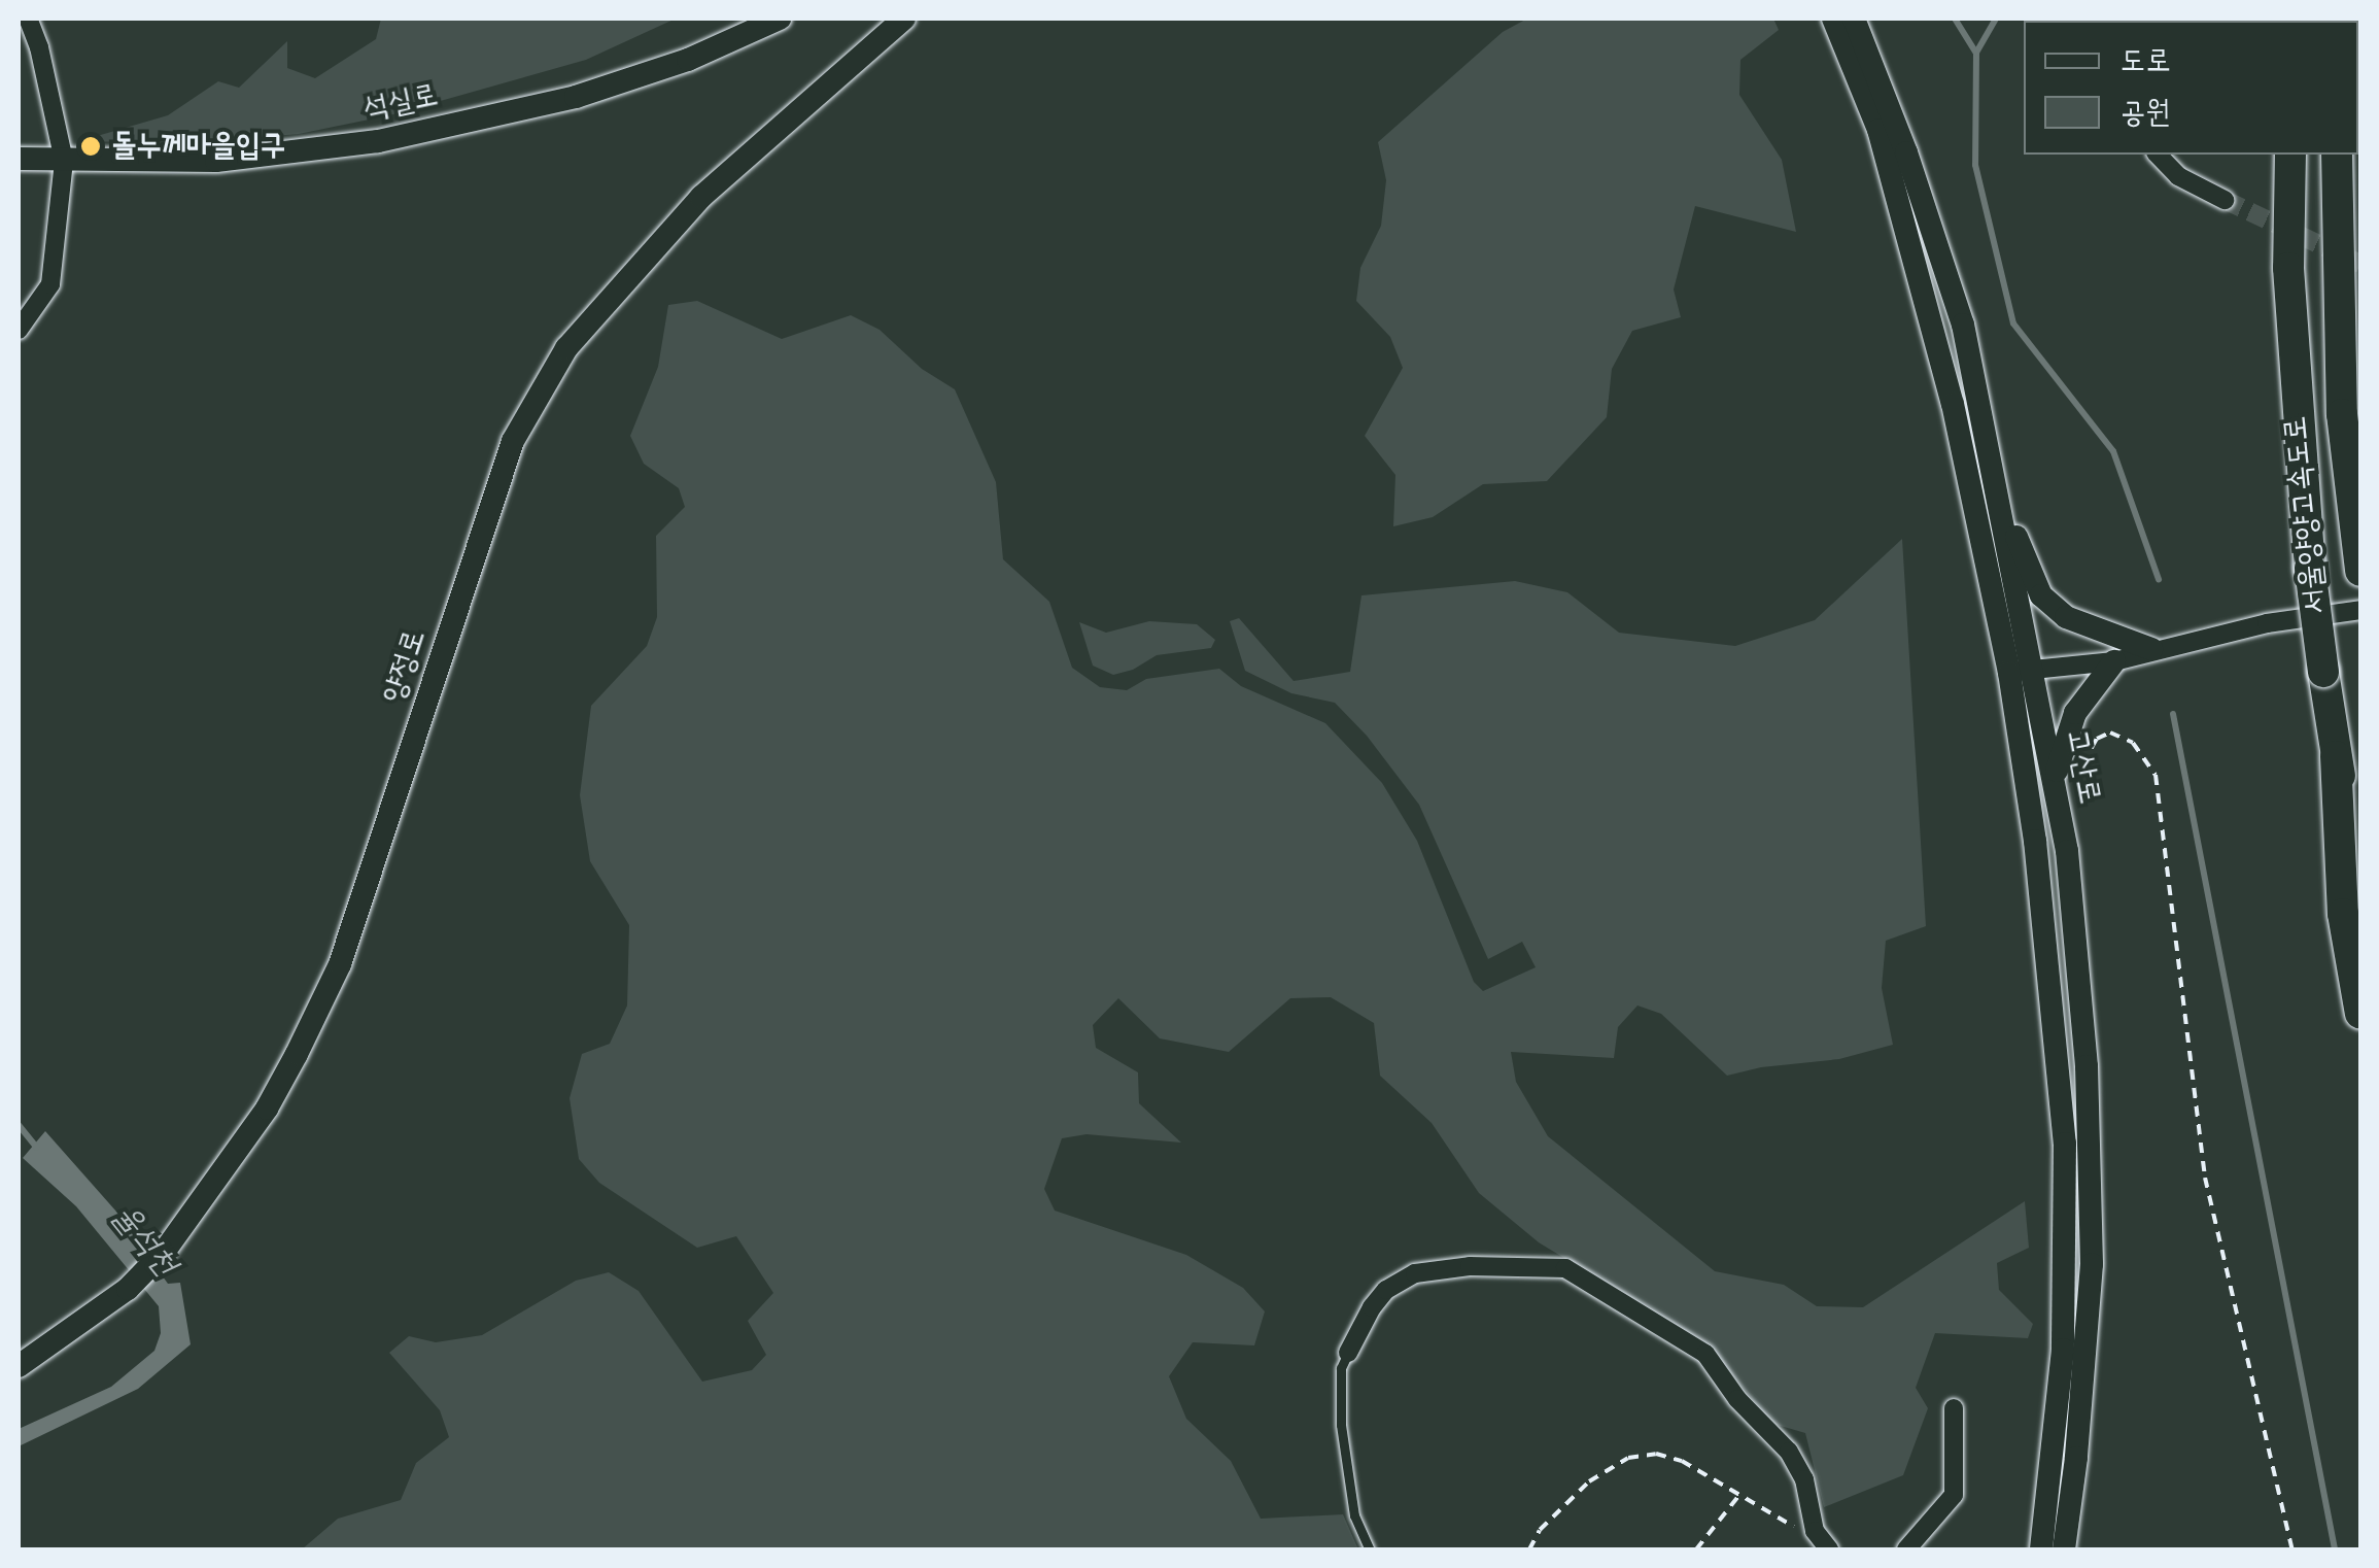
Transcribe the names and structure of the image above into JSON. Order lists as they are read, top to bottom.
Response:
{
  "streets": {
    "highway": ["서울양양고속도로"],
    "street": ["석실로", "양정로", "고산로"]
  },
  "water": ["율석천"],
  "places": ["돌누께마을입구"],
  "legend": ["도로", "공원"]
}
